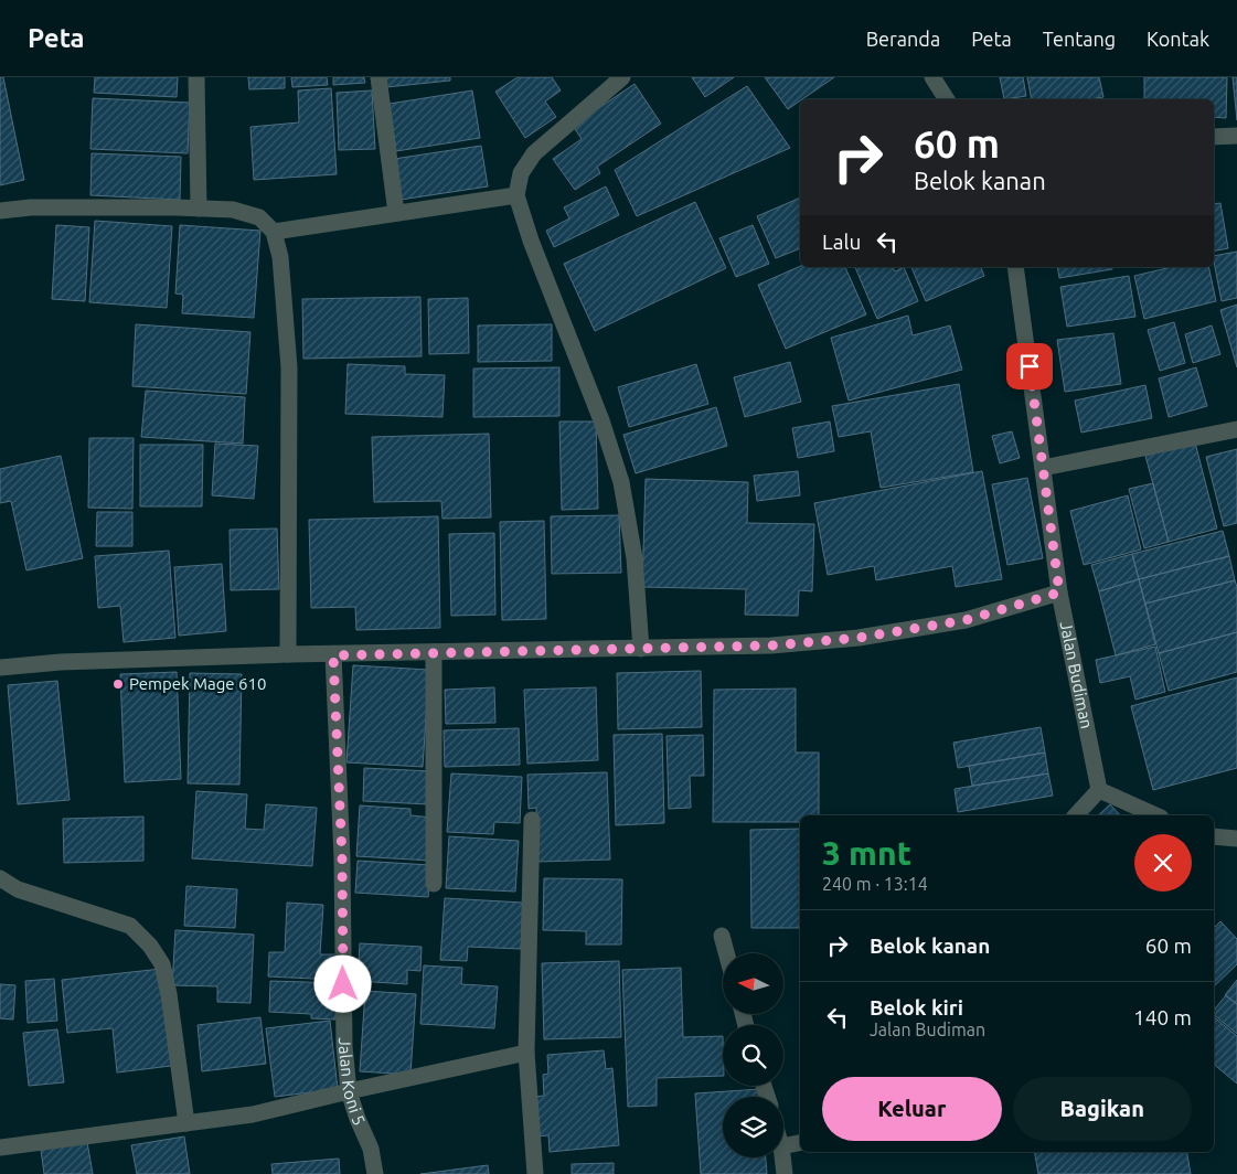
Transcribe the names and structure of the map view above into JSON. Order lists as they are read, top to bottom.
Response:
{
  "streets": {
    "street": ["Jalan Budiman", "Jalan Koni 5"]
  },
  "places": ["Pempek Mage 610"],
  "north": "left",
  "page": {
    "header": "Peta",
    "nav": [
      "Beranda",
      "Peta",
      "Tentang",
      "Kontak"
    ],
    "turn": ["60 m", "Belok kanan"],
    "then": "Lalu",
    "heading": ["3 mnt", "240 m · 13:14"],
    "list": [
      {
        "name": "Belok kanan",
        "value": "60 m"
      },
      {
        "name": "Belok kiri",
        "note": "Jalan Budiman",
        "value": "140 m"
      }
    ],
    "buttons": ["Keluar", "Bagikan"]
  }
}
